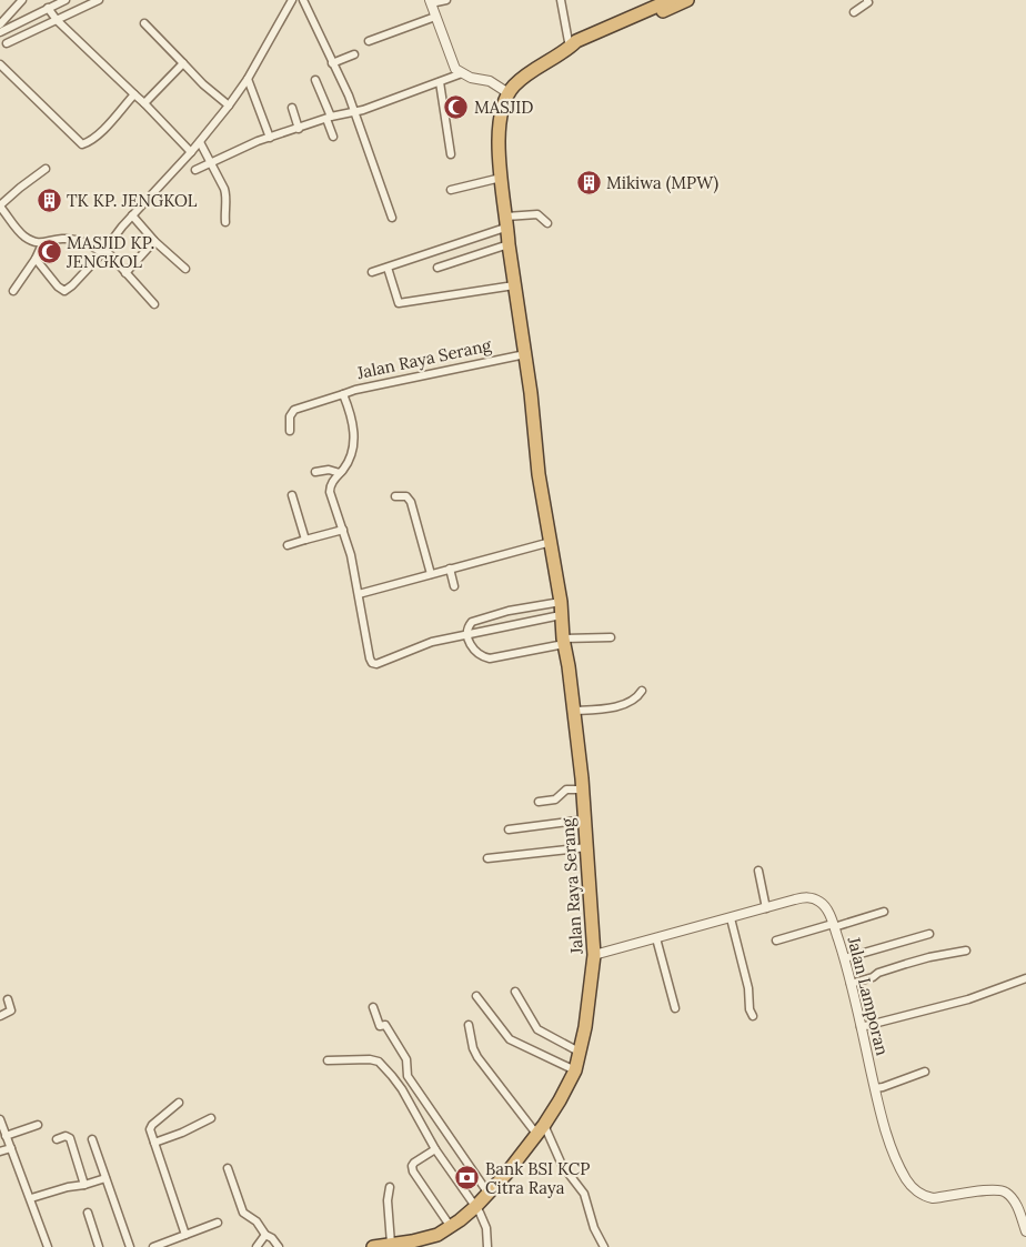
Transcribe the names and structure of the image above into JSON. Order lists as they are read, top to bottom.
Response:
{
  "streets": {
    "highway": ["Jalan Raya Serang"],
    "street": ["Jalan Lamporan"]
  },
  "crossings": [
    ["Jalan Raya Serang", "Jalan Lamporan"]
  ],
  "places": {
    "mosque": ["MASJID", "MASJID KP. JENGKOL"],
    "building": ["Mikiwa (MPW)", "TK KP. JENGKOL"],
    "bank": ["Bank BSI KCP Citra Raya"]
  }
}
